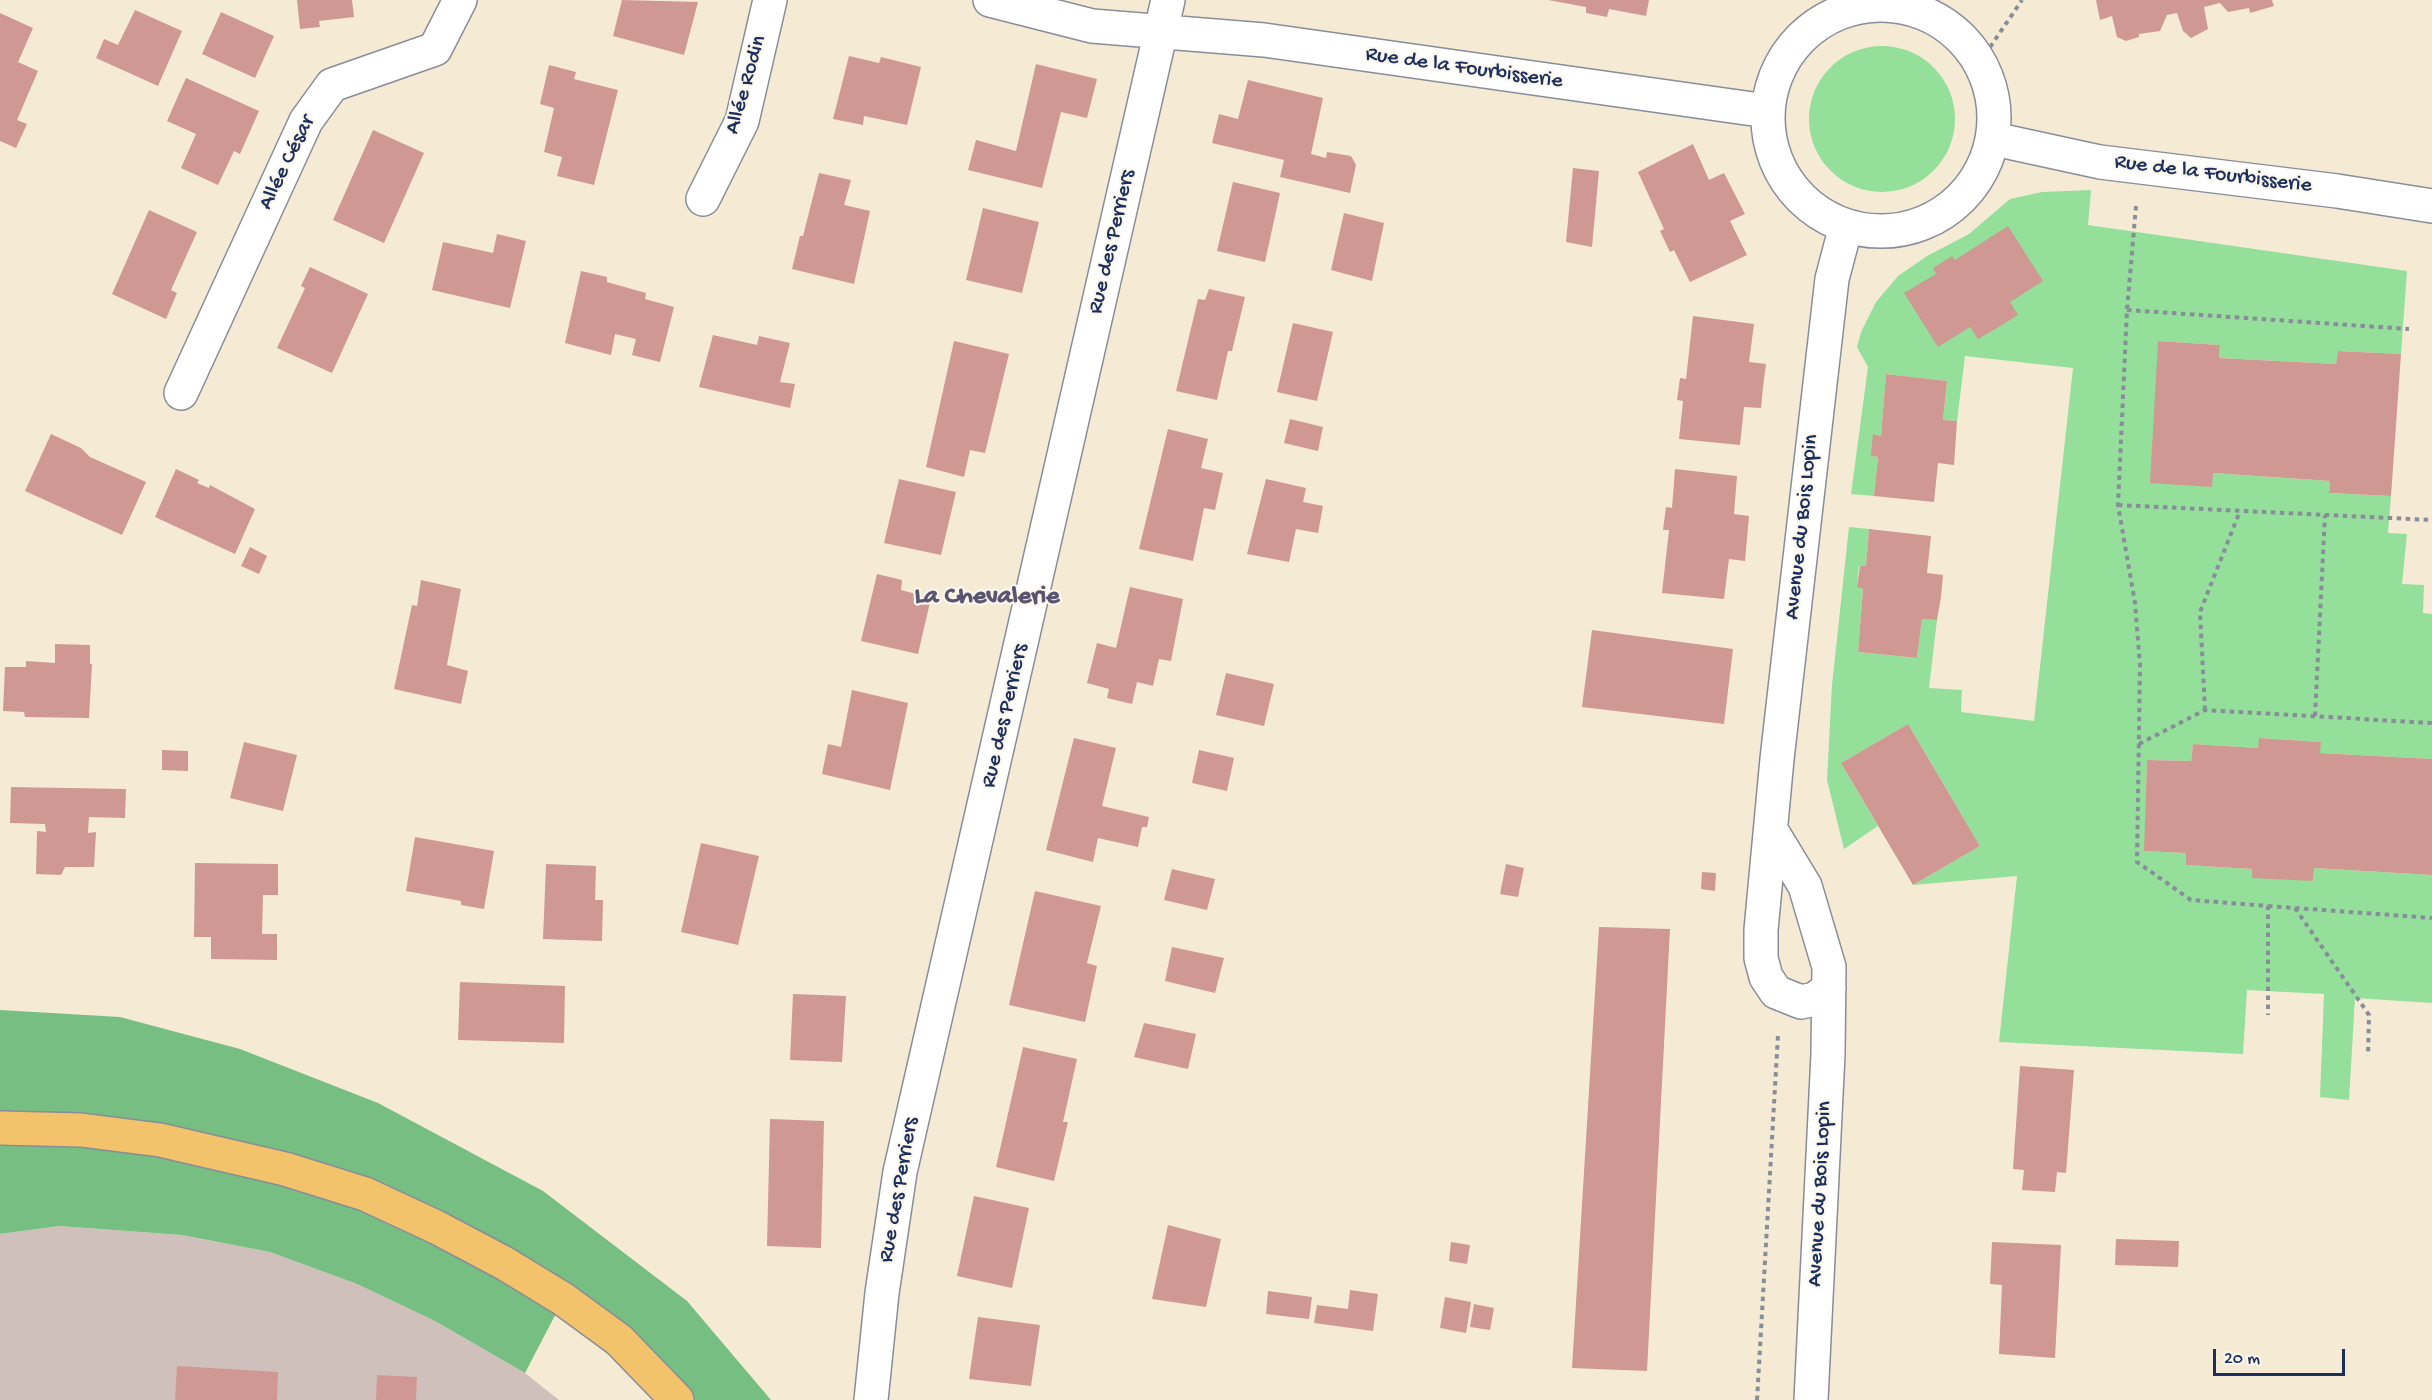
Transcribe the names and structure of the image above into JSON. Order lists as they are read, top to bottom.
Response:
{
  "streets": {
    "street": [
      "Rue de la Fourbisserie",
      "Allée Rodin",
      "Allée César",
      "Rue des Perriers",
      "Avenue du Bois Lopin"
    ]
  },
  "crossings": [
    ["Rue de la Fourbisserie", "Rue des Perriers"]
  ],
  "districts": ["La Chevalerie"],
  "scale_bar": "20 m"
}
